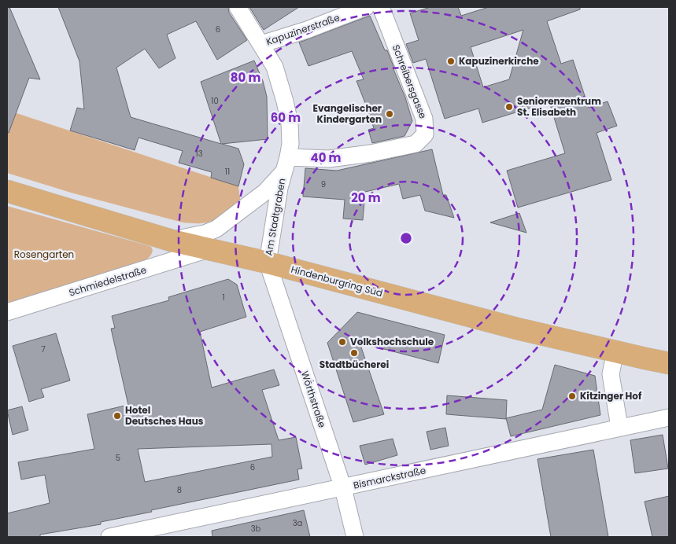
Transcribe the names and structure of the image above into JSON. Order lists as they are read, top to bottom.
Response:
{
  "streets": {
    "main road": ["Hindenburgring Süd"],
    "street": [
      "Kapuzinerstraße",
      "Schreibersgasse",
      "Am Stadtgraben",
      "Schmiedelstraße",
      "Wörthstraße",
      "Bismarckstraße"
    ]
  },
  "crossings": [
    ["Kapuzinerstraße", "Am Stadtgraben"],
    ["Schreibersgasse", "Am Stadtgraben"],
    ["Am Stadtgraben", "Hindenburgring Süd"],
    ["Am Stadtgraben", "Wörthstraße"],
    ["Schmiedelstraße", "Hindenburgring Süd"],
    ["Hindenburgring Süd", "Wörthstraße"],
    ["Wörthstraße", "Bismarckstraße"]
  ],
  "parks": ["Rosengarten"],
  "places": [
    "Kapuzinerkirche",
    "Seniorenzentrum St. Elisabeth",
    "Evangelischer Kindergarten",
    "Volkshochschule",
    "Stadtbücherei",
    "Kitzinger Hof",
    "Hotel Deutsches Haus"
  ],
  "house_numbers": [
    "6",
    "10",
    "13",
    "11",
    "9",
    "1",
    "7",
    "5",
    "6",
    "8",
    "3a",
    "3b"
  ],
  "rings": [
    "80 m",
    "60 m",
    "40 m",
    "20 m"
  ]
}
